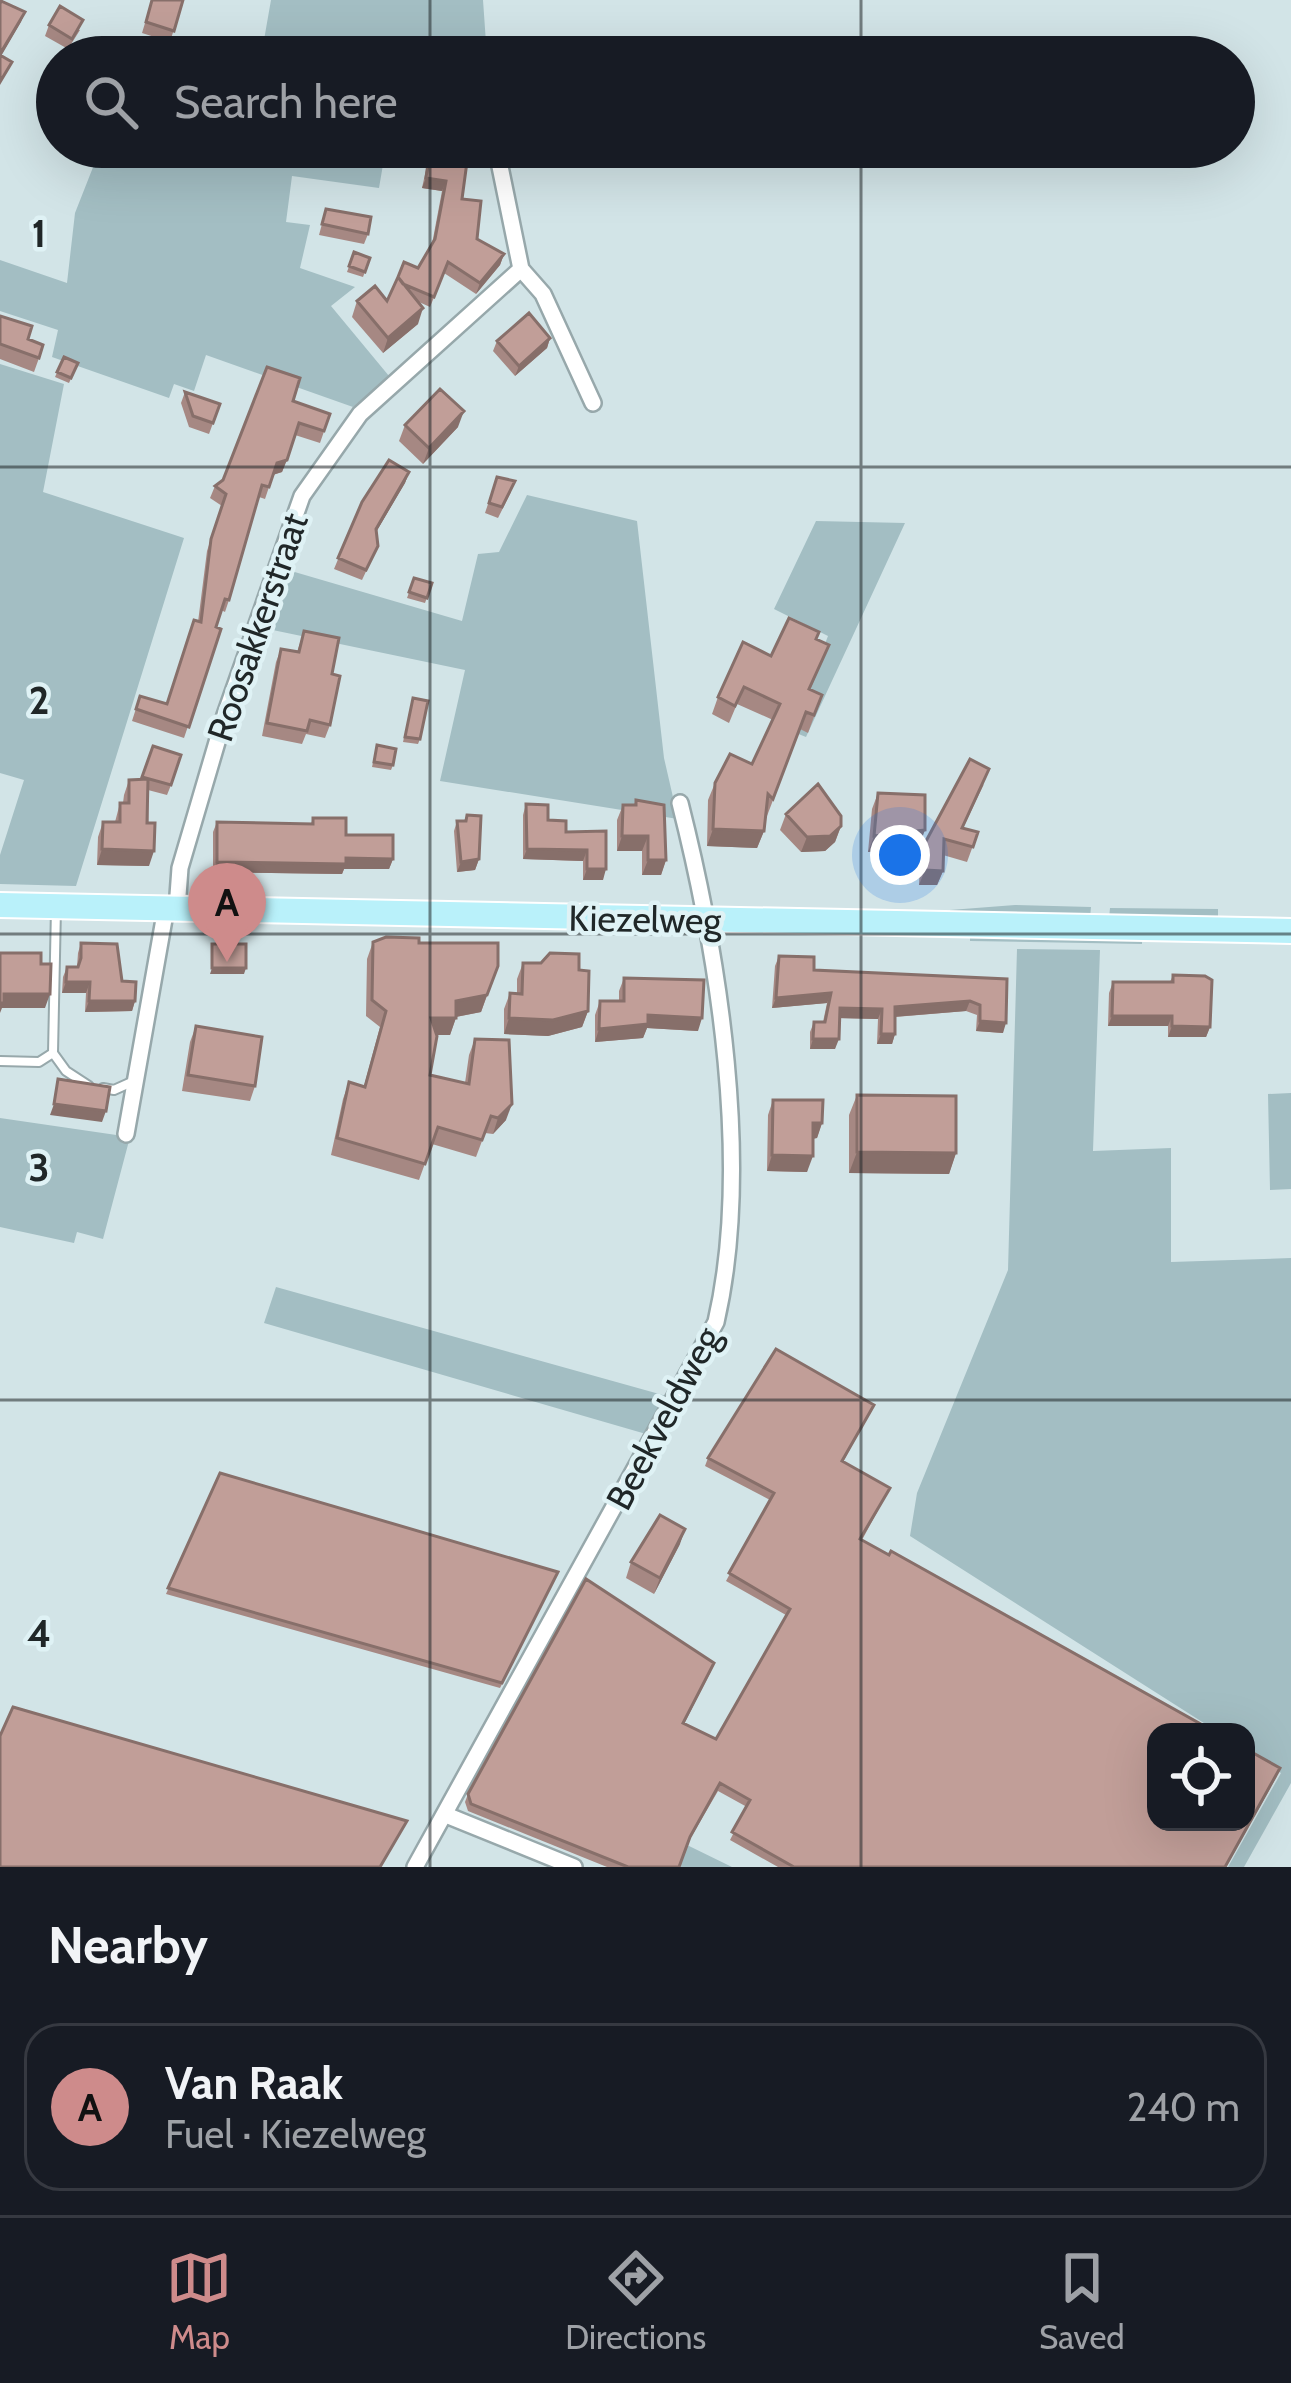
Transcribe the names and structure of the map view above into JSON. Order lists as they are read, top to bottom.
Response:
{
  "streets": {
    "main road": ["Kiezelweg"],
    "street": ["Roosakkerstraat", "Beekveldweg"]
  },
  "crossings": [
    ["Roosakkerstraat", "Kiezelweg"],
    ["Kiezelweg", "Beekveldweg"]
  ],
  "page": {
    "search": "Search here",
    "pins": "A",
    "heading": "Nearby",
    "list": [
      {
        "mark": "A",
        "name": "Van Raak",
        "note": "Fuel · Kiezelweg",
        "value": "240 m"
      }
    ],
    "nav": ["Map", "Directions", "Saved"]
  },
  "grid": {
    "rows": [
      "1",
      "2",
      "3",
      "4"
    ]
  }
}
